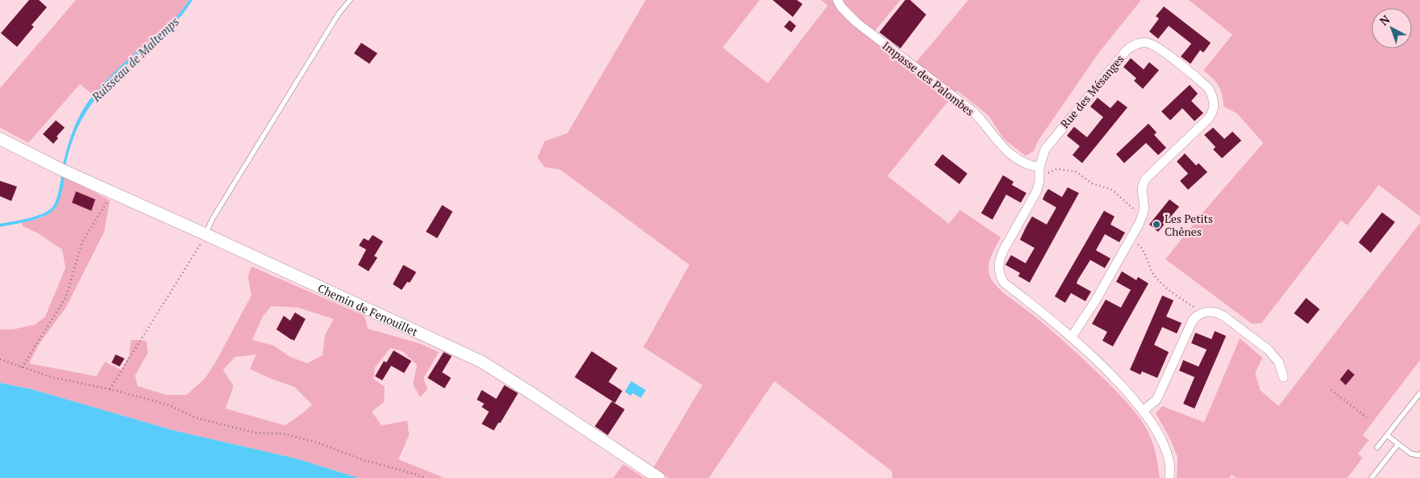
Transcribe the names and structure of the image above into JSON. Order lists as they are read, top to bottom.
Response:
{
  "streets": {
    "street": ["Impasse des Palombes", "Rue des Mésanges", "Chemin de Fenouillet"]
  },
  "crossings": [
    ["Impasse des Palombes", "Rue des Mésanges"]
  ],
  "water": ["Ruisseau de Maltemps"],
  "places": ["Les Petits Chênes"],
  "north": "top left"
}
